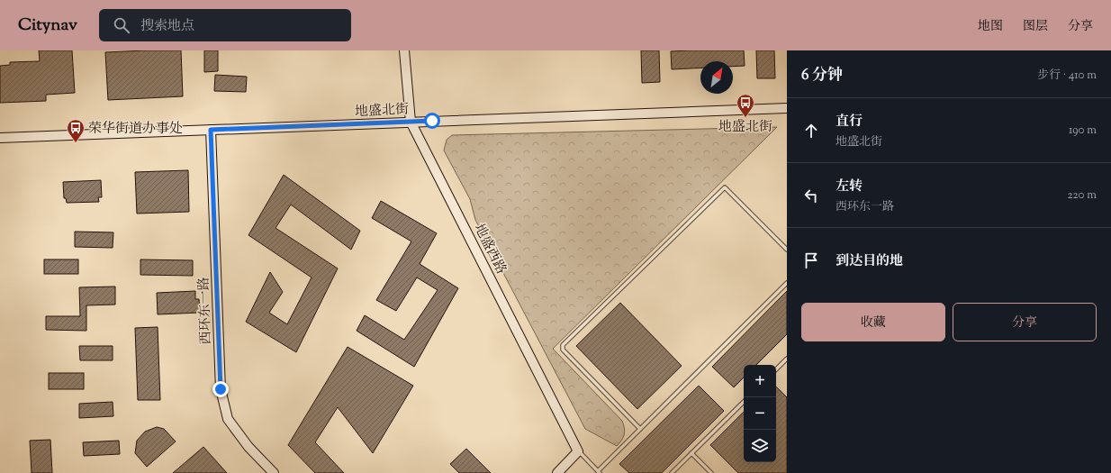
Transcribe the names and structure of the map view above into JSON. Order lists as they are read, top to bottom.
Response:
{
  "streets": {
    "street": ["地盛北街", "地盛西路", "西环东一路"]
  },
  "crossings": [
    ["地盛北街", "地盛西路"],
    ["地盛北街", "西环东一路"]
  ],
  "places": {
    "bus stop": ["地盛北街", "荣华街道办事处"]
  },
  "north": "top right",
  "page": {
    "header": "Citynav",
    "search": "搜索地点",
    "nav": ["地图", "图层", "分享"],
    "heading": ["6 分钟", "步行 · 410 m"],
    "list": [
      ["直行", "地盛北街", "190 m"],
      ["左转", "西环东一路", "220 m"],
      "到达目的地"
    ],
    "buttons": ["收藏", "分享"],
    "map_buttons": ["+", "−"]
  }
}
